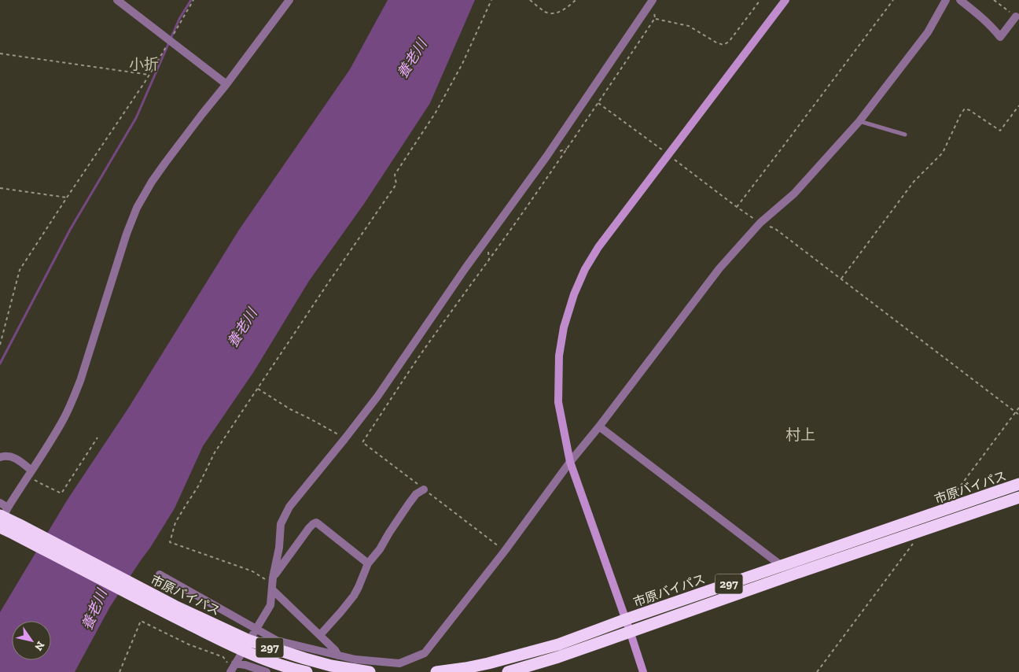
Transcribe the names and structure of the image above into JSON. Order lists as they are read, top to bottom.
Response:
{
  "streets": {
    "highway": ["市原バイパス", "297"]
  },
  "districts": ["小折", "村上"],
  "water": ["養老川"],
  "north": "bottom right"
}
